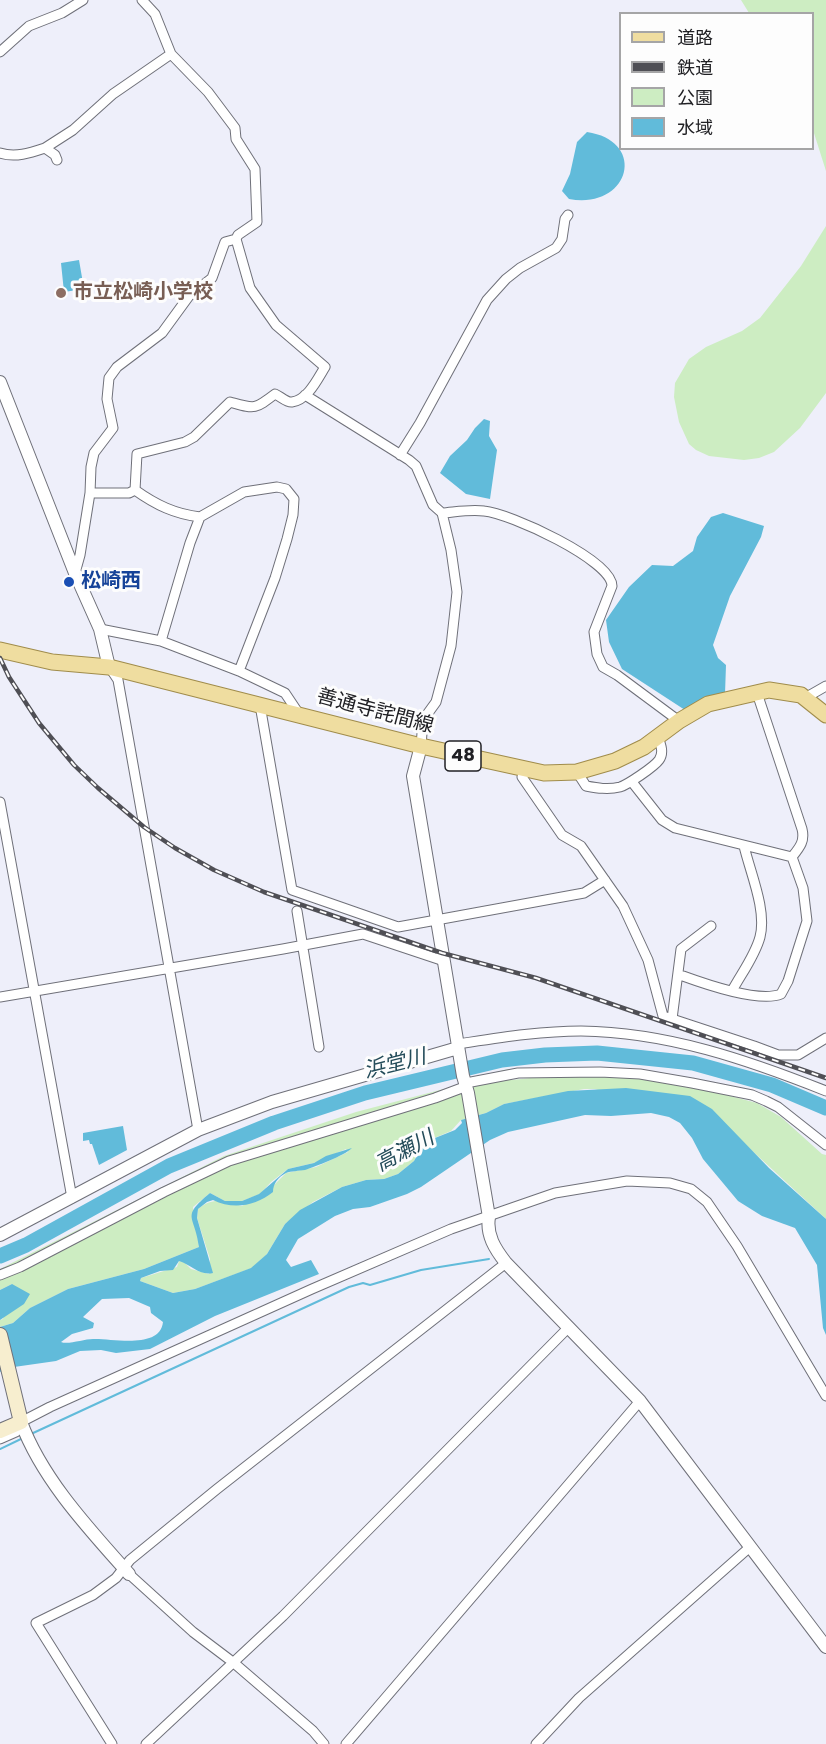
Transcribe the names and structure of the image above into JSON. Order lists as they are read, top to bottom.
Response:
{
  "streets": {
    "main road": ["善通寺詫間線", "48"]
  },
  "water": ["浜堂川", "高瀬川"],
  "places": ["市立松崎小学校", "松崎西"],
  "legend": [
    "道路",
    "鉄道",
    "公園",
    "水域"
  ]
}
